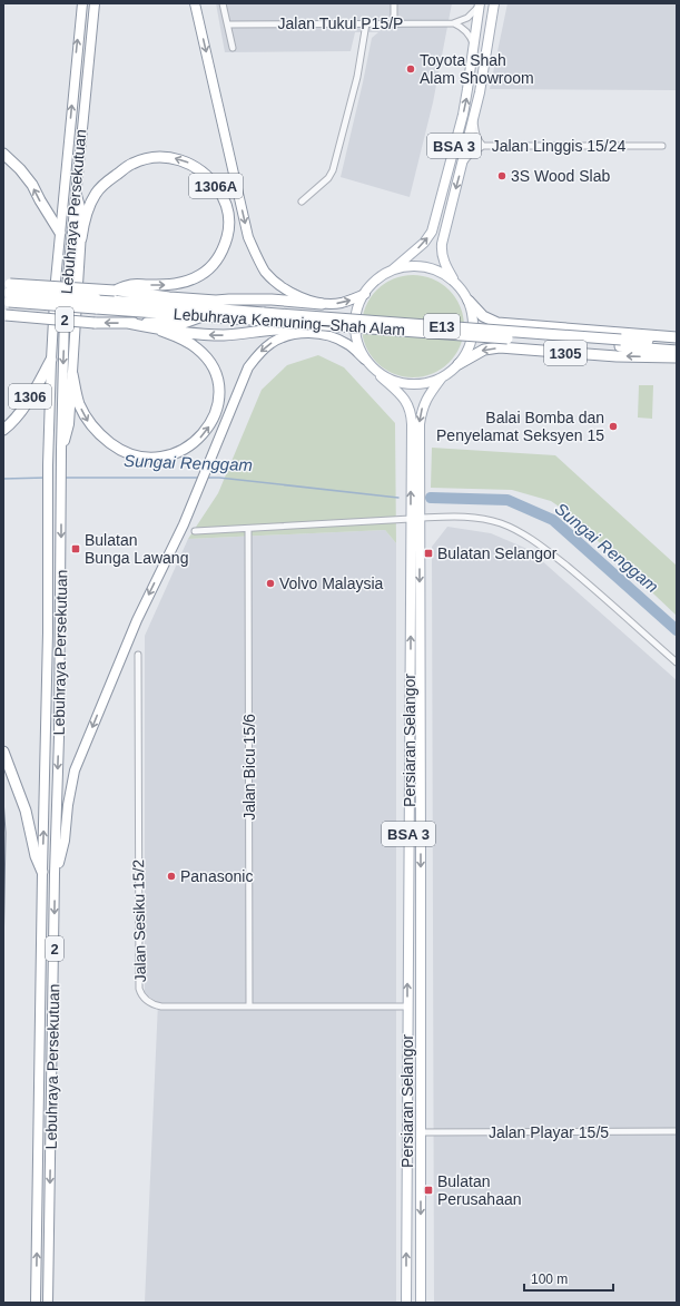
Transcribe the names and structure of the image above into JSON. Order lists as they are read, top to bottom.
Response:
{
  "streets": {
    "highway": [
      "1306A",
      "Lebuhraya Kemuning–Shah Alam",
      "E13",
      "1305",
      "1306"
    ],
    "main road": [
      "BSA 3",
      "Lebuhraya Persekutuan",
      "2",
      "Persiaran Selangor"
    ],
    "street": [
      "Jalan Tukul P15/P",
      "Jalan Linggis 15/24",
      "Jalan Bicu 15/6",
      "Jalan Sesiku 15/2",
      "Jalan Playar 15/5"
    ]
  },
  "crossings": [
    ["BSA 3", "Jalan Linggis 15/24"],
    ["BSA 3", "1305"],
    ["BSA 3", "Persiaran Selangor"],
    ["Lebuhraya Persekutuan", "1306"],
    ["1305", "Persiaran Selangor"],
    ["Persiaran Selangor", "Jalan Sesiku 15/2"],
    ["Persiaran Selangor", "Jalan Playar 15/5"],
    ["Jalan Bicu 15/6", "Jalan Sesiku 15/2"]
  ],
  "water": ["Sungai Renggam"],
  "places": {
    "other": [
      "Toyota Shah Alam Showroom",
      "3S Wood Slab",
      "Balai Bomba dan Penyelamat Seksyen 15",
      "Volvo Malaysia",
      "Panasonic"
    ],
    "transit": ["Bulatan Bunga Lawang", "Bulatan Selangor", "Bulatan Perusahaan"]
  },
  "scale_bar": "100 m"
}
